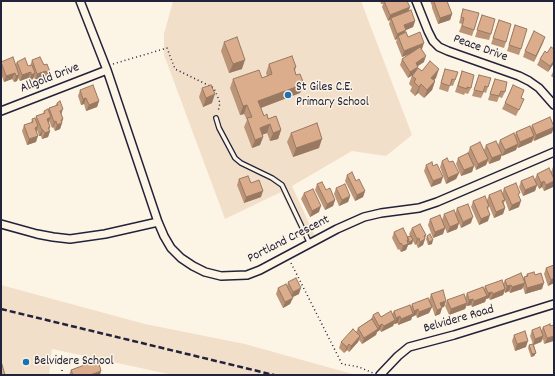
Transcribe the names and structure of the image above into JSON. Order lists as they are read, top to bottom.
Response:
{
  "streets": {
    "street": [
      "Peace Drive",
      "Allgold Drive",
      "Portland Crescent",
      "Belvidere Road"
    ]
  },
  "crossings": [
    ["Allgold Drive", "Portland Crescent"]
  ],
  "places": ["St Giles C.E. Primary School", "Belvidere School"]
}
